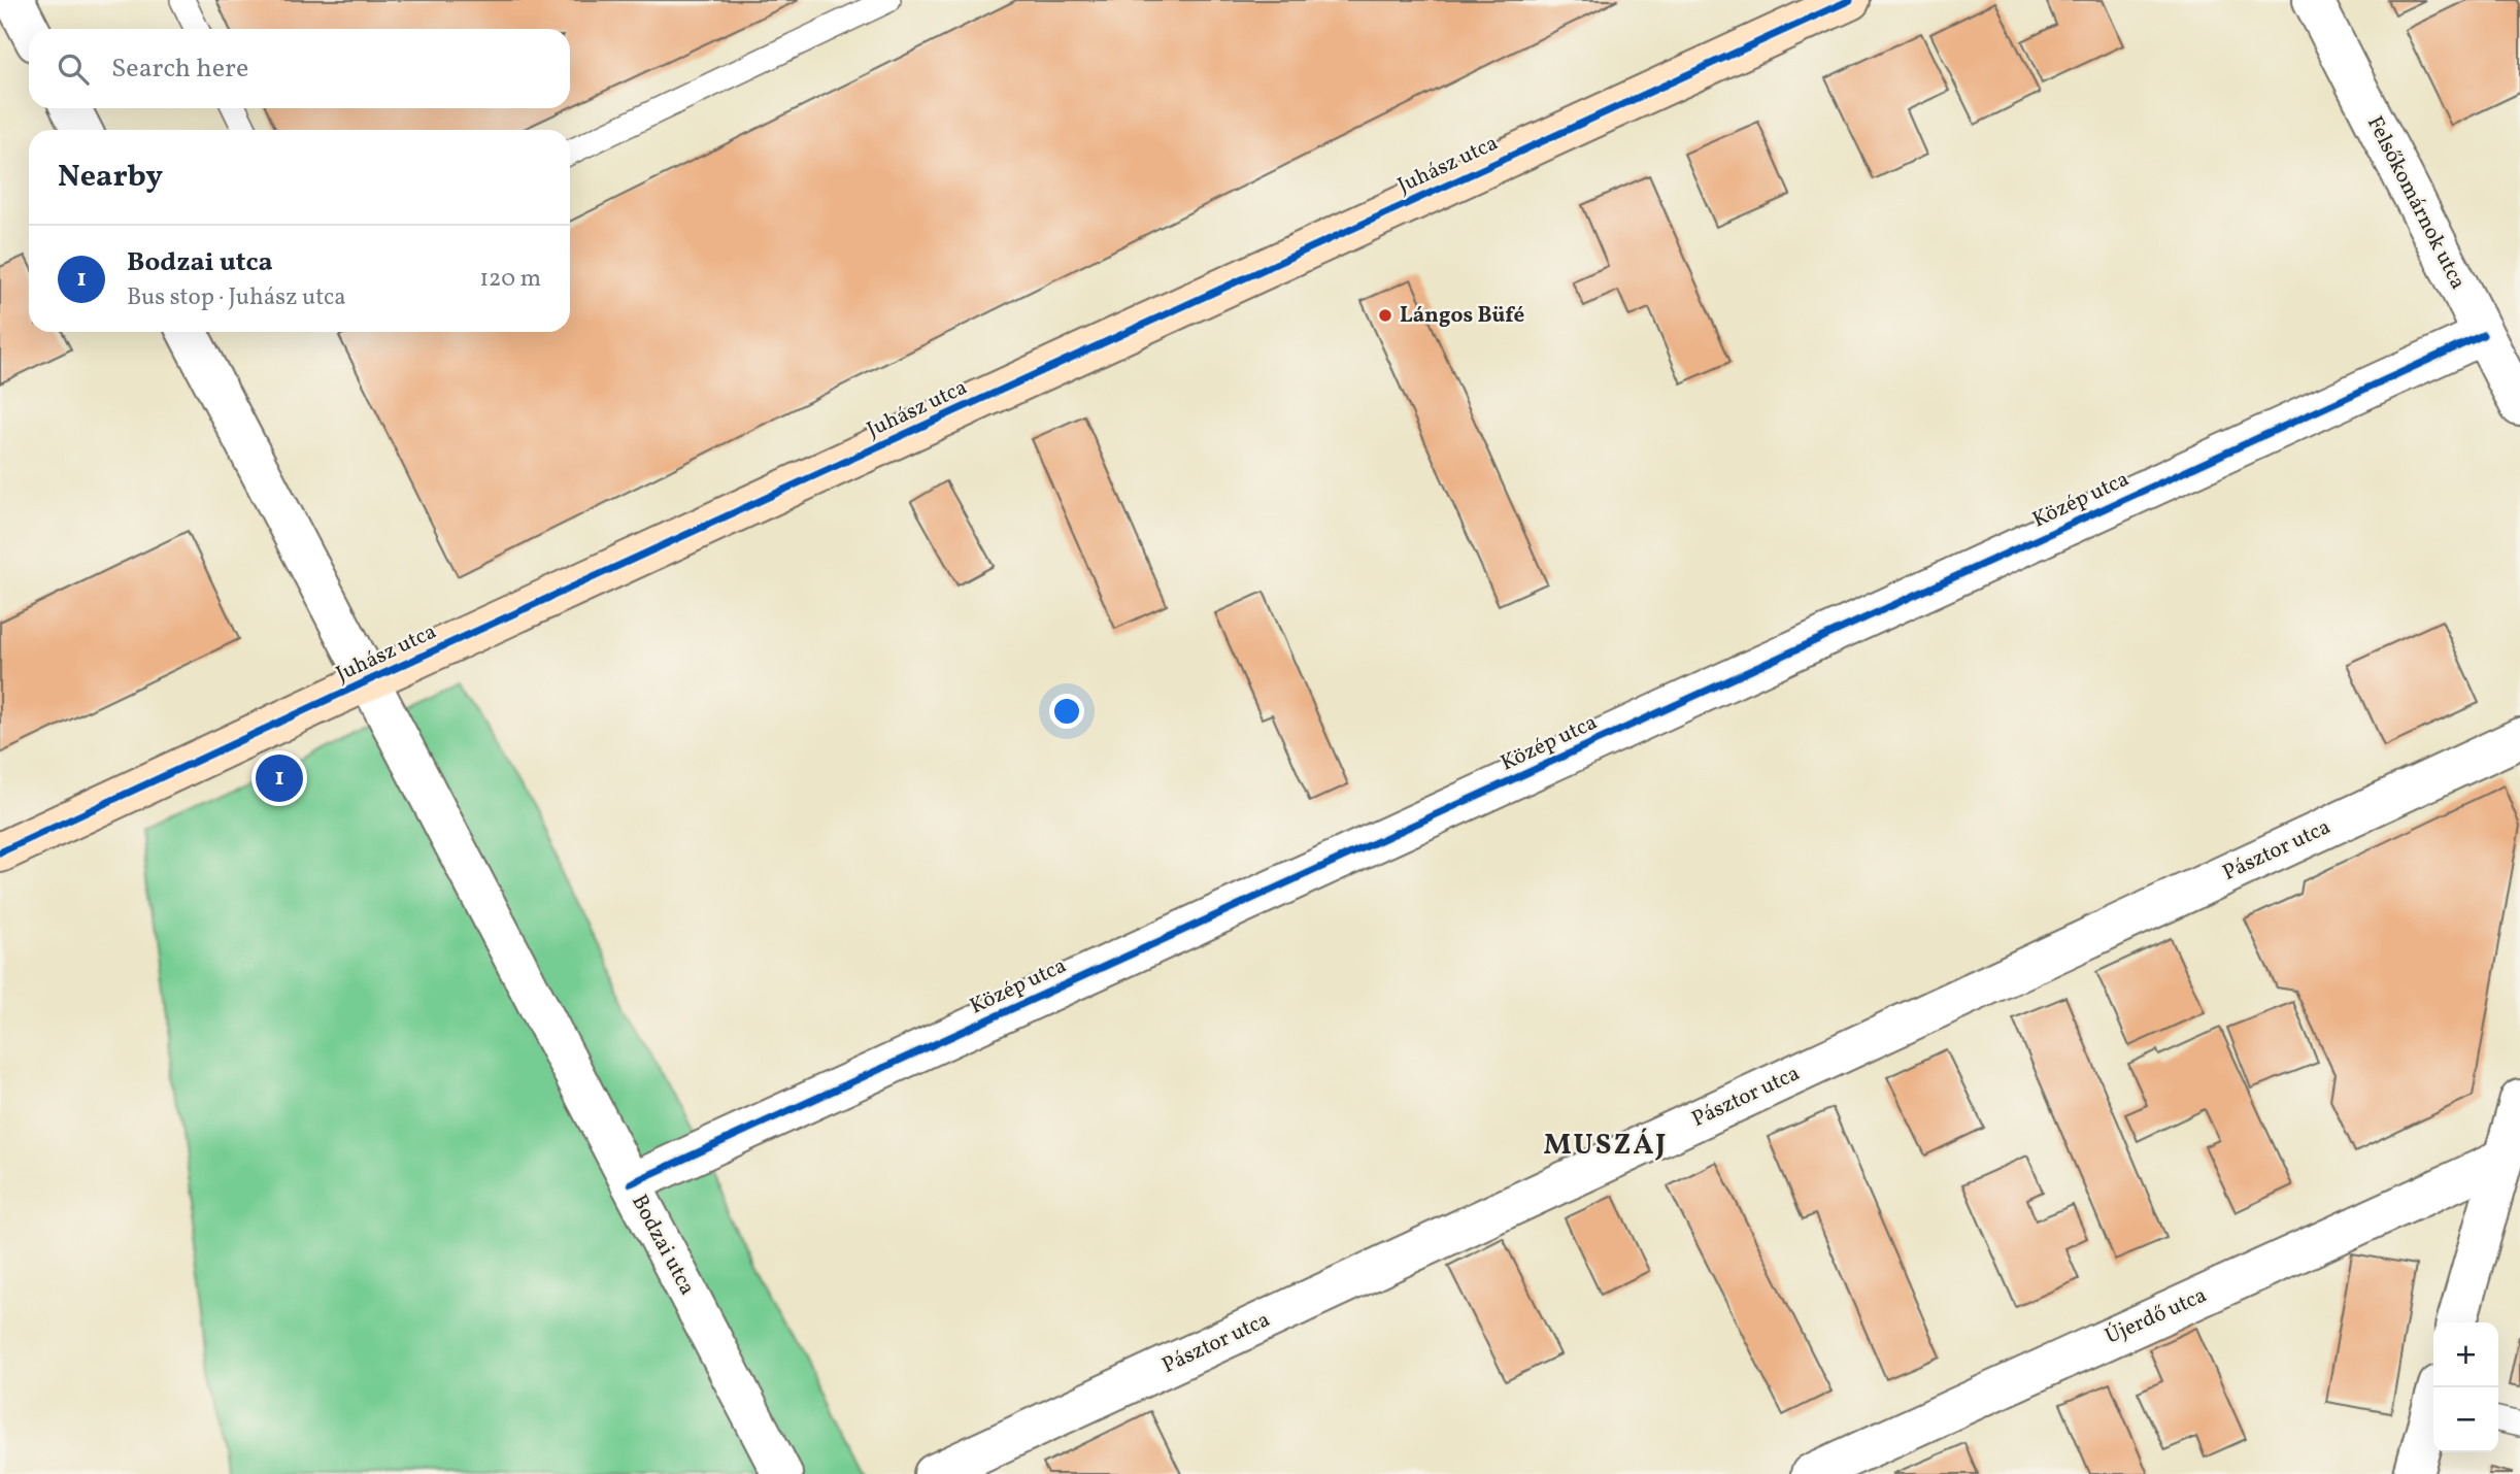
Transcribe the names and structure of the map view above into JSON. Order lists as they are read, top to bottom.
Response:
{
  "streets": {
    "street": [
      "Juhász utca",
      "Felsőkomárnok utca",
      "Közép utca",
      "Pásztor utca",
      "Bodzai utca",
      "Újerdő utca"
    ]
  },
  "crossings": [
    ["Juhász utca", "Bodzai utca"],
    ["Felsőkomárnok utca", "Közép utca"],
    ["Közép utca", "Bodzai utca"]
  ],
  "districts": ["MUSZÁJ"],
  "places": ["Lángos Büfé"],
  "page": {
    "search": "Search here",
    "heading": "Nearby",
    "list": [
      {
        "mark": "1",
        "name": "Bodzai utca",
        "note": "Bus stop · Juhász utca",
        "value": "120 m"
      }
    ],
    "pins": "1",
    "map_buttons": ["+", "−"]
  }
}
